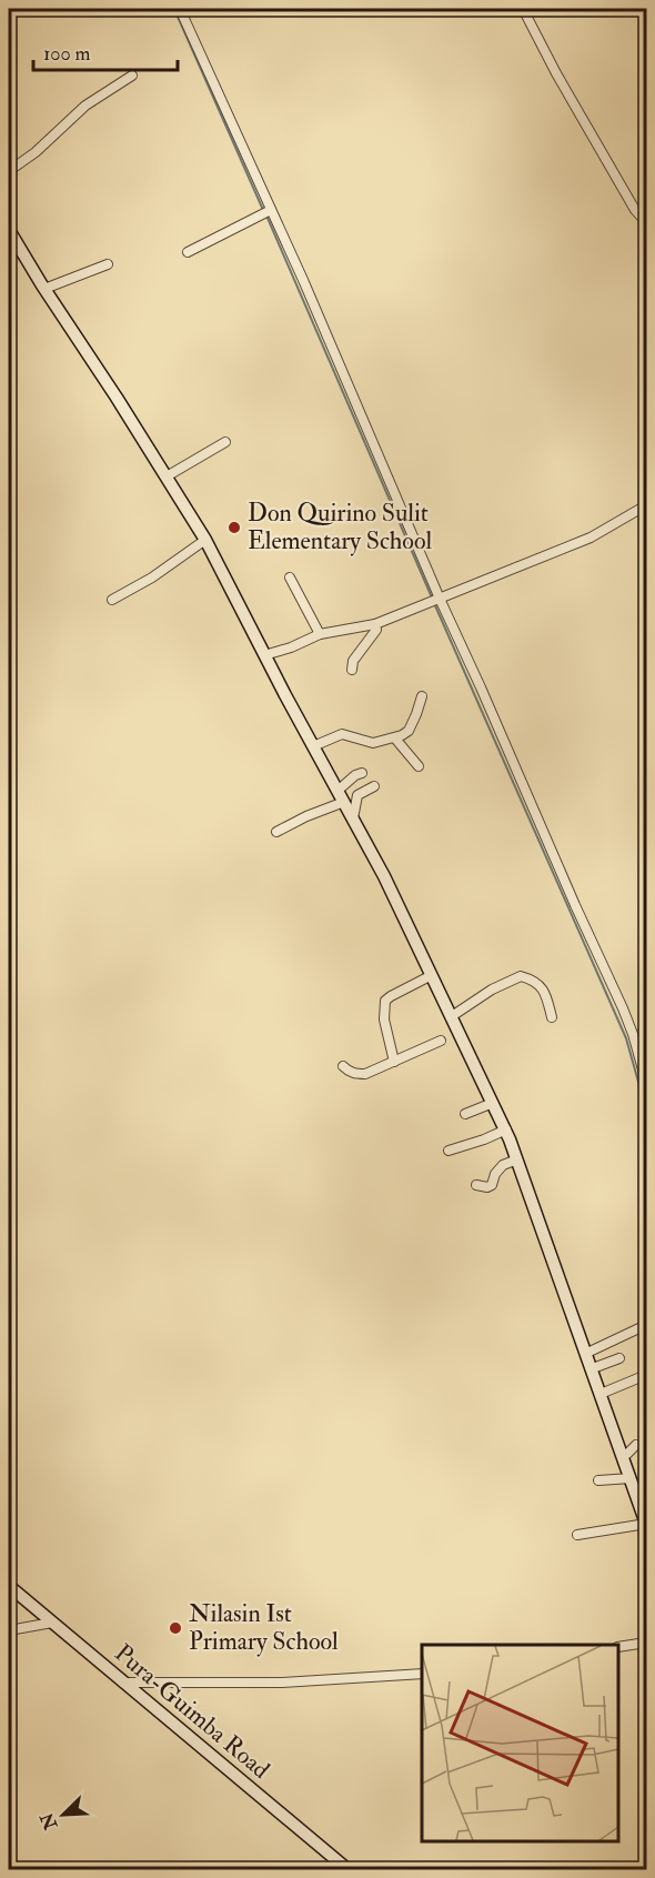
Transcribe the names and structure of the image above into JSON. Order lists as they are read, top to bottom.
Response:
{
  "streets": {
    "street": ["Pura-Guimba Road"]
  },
  "places": ["Don Quirino Sulit Elementary School", "Nilasin Ist Primary School"],
  "scale_bar": "100 m",
  "north": "bottom left"
}
